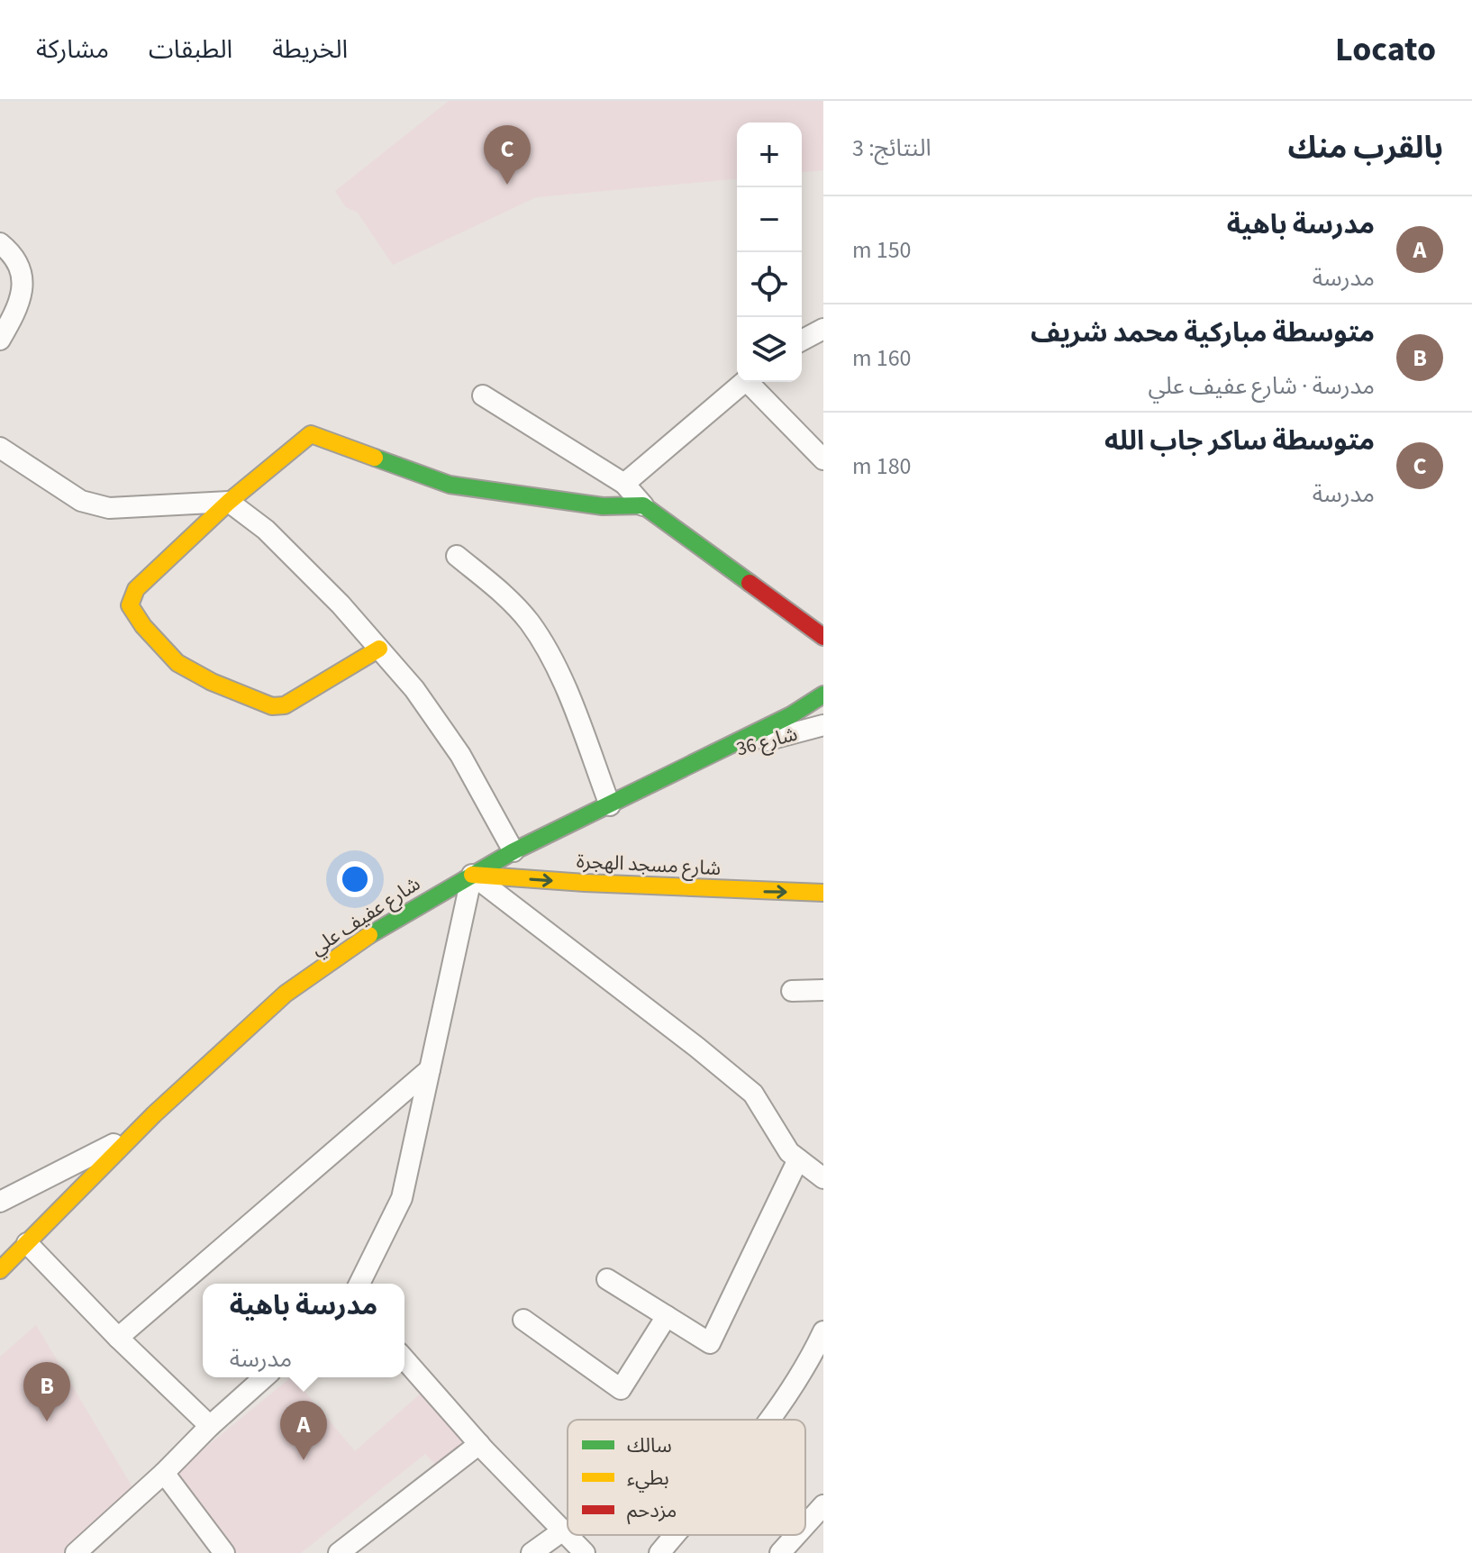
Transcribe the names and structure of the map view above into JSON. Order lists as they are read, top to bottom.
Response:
{
  "streets": {
    "street": ["شارع 36", "شارع مسجد الهجرة", "شارع عفيف علي"]
  },
  "crossings": [
    ["شارع 36", "شارع عفيف علي"],
    ["شارع مسجد الهجرة", "شارع عفيف علي"]
  ],
  "one_way": ["شارع مسجد الهجرة"],
  "legend": ["سالك", "بطيء", "مزدحم"],
  "page": {
    "header": "Locato",
    "nav": ["الخريطة", "الطبقات", "مشاركة"],
    "heading": ["بالقرب منك", "النتائج: 3"],
    "map_buttons": ["+", "−"],
    "pins": ["C", "B", "A"],
    "list": [
      {
        "mark": "A",
        "name": "مدرسة باهية",
        "note": "مدرسة",
        "value": "150 m"
      },
      {
        "mark": "B",
        "name": "متوسطة مباركية محمد شريف",
        "note": "مدرسة · شارع عفيف علي",
        "value": "160 m"
      },
      {
        "mark": "C",
        "name": "متوسطة ساكر جاب الله",
        "note": "مدرسة",
        "value": "180 m"
      }
    ],
    "popup": ["مدرسة باهية", "مدرسة"]
  }
}
